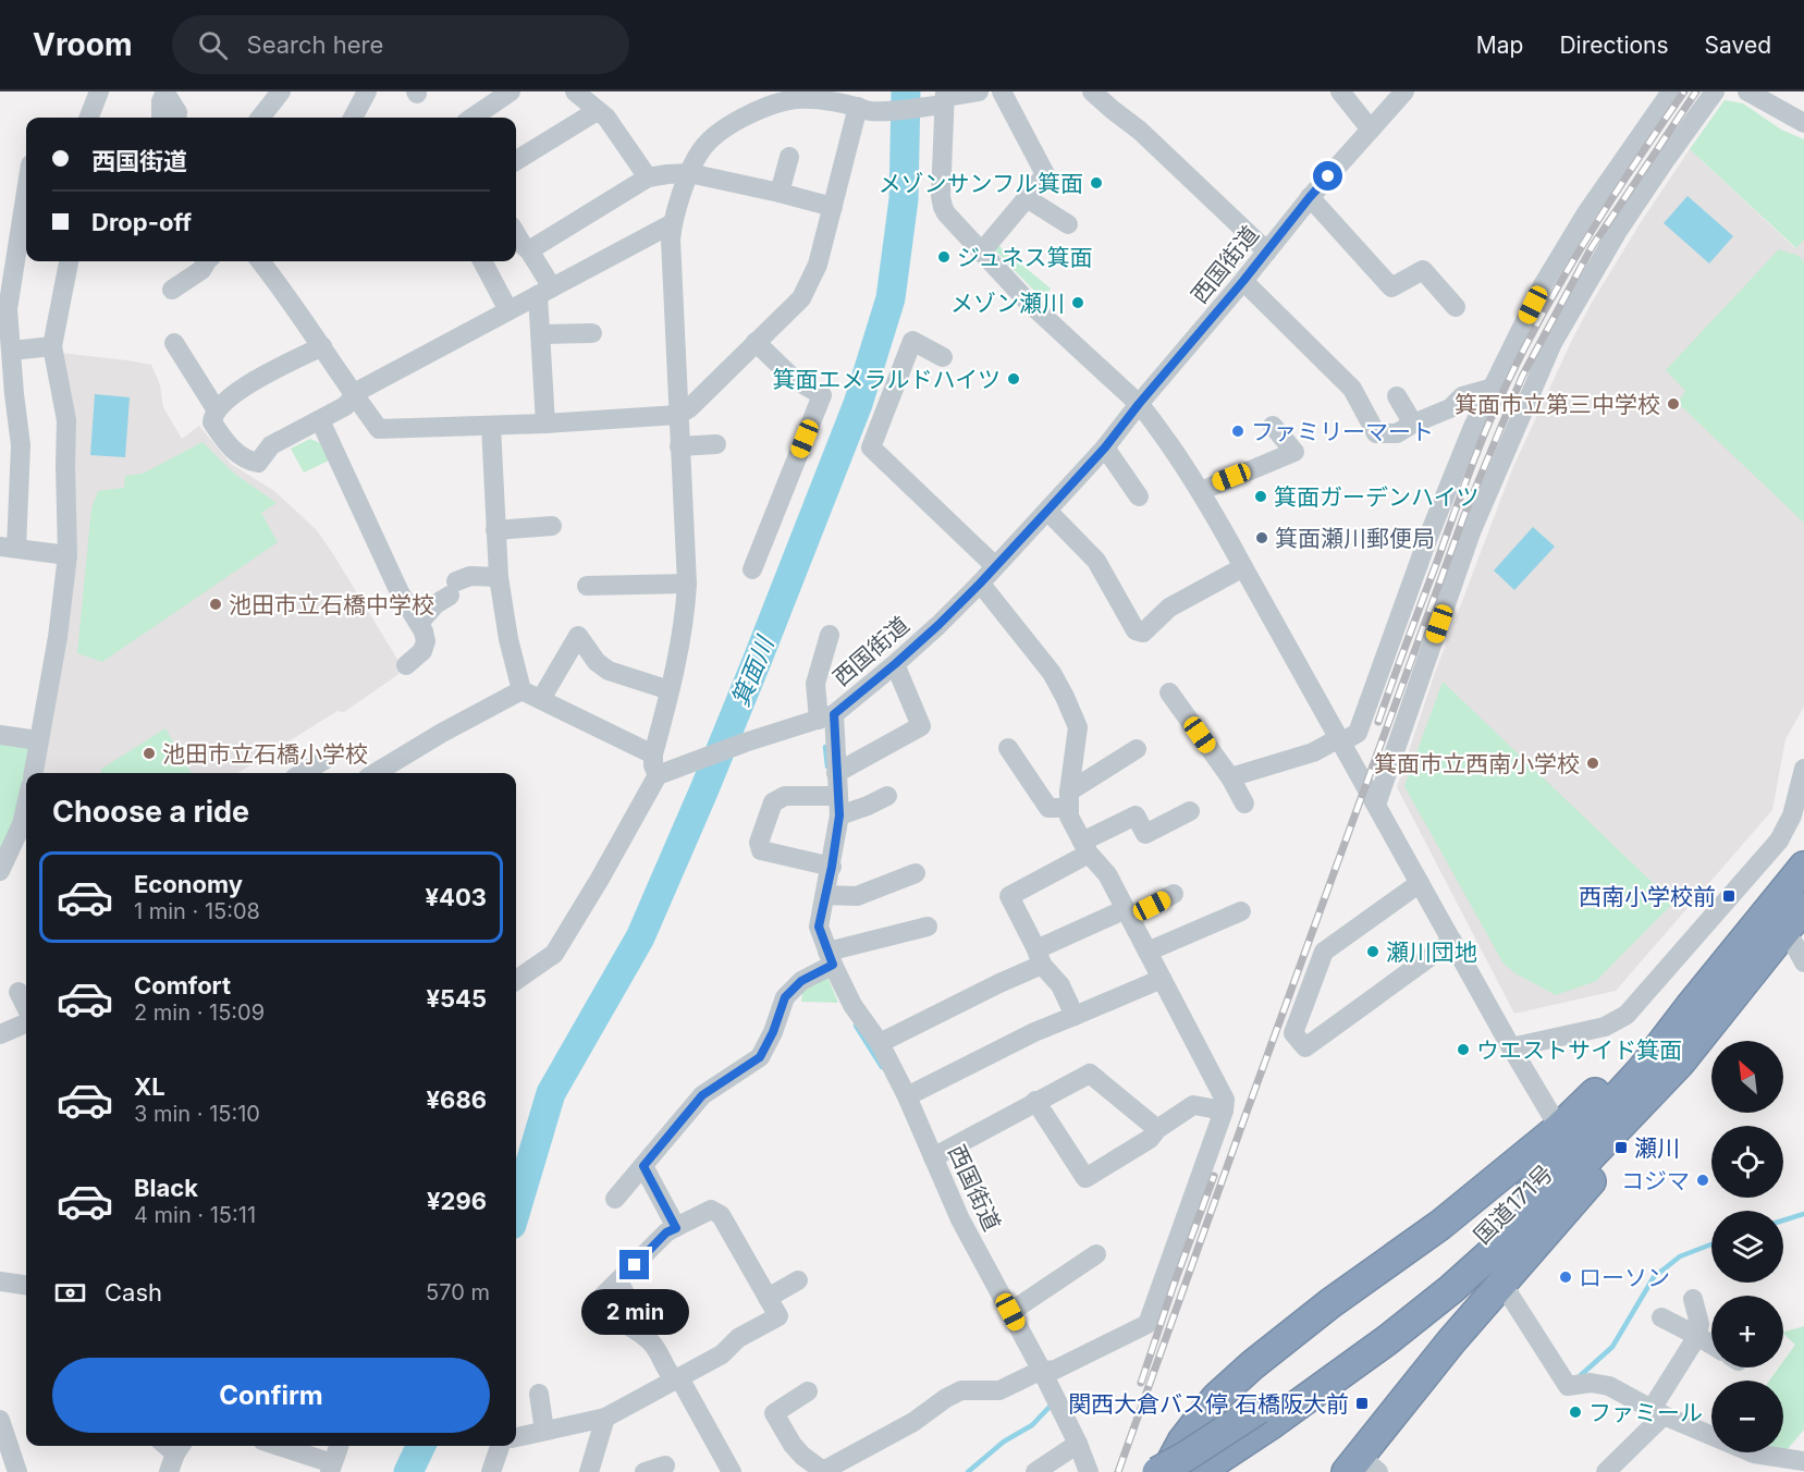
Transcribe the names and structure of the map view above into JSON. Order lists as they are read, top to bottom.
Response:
{
  "streets": {
    "highway": ["国道171号"],
    "street": ["西国街道"]
  },
  "water": ["箕面川"],
  "places": {
    "other": [
      "メゾンサンフル箕面",
      "ジュネス箕面",
      "メゾン瀬川",
      "箕面エメラルドハイツ",
      "箕面市立第三中学校",
      "ファミリーマート",
      "箕面ガーデンハイツ",
      "箕面瀬川郵便局",
      "池田市立石橋中学校",
      "池田市立石橋小学校",
      "箕面市立西南小学校",
      "瀬川団地",
      "ウエストサイド箕面",
      "コジマ",
      "ローソン",
      "ファミール"
    ],
    "transit": ["西南小学校前", "瀬川", "関西大倉バス停 石橋阪大前"]
  },
  "north": "top left",
  "page": {
    "header": "Vroom",
    "search": "Search here",
    "nav": ["Map", "Directions", "Saved"],
    "banner": ["西国街道", "Drop-off"],
    "heading": "Choose a ride",
    "list": [
      {
        "name": "Economy",
        "note": "1 min · 15:08",
        "value": "¥403"
      },
      {
        "name": "Comfort",
        "note": "2 min · 15:09",
        "value": "¥545"
      },
      {
        "name": "XL",
        "note": "3 min · 15:10",
        "value": "¥686"
      },
      {
        "name": "Black",
        "note": "4 min · 15:11",
        "value": "¥296"
      }
    ],
    "map_buttons": ["+", "−"],
    "pay": ["Cash", "570 m"],
    "bubble": "2 min",
    "buttons": "Confirm"
  }
}
